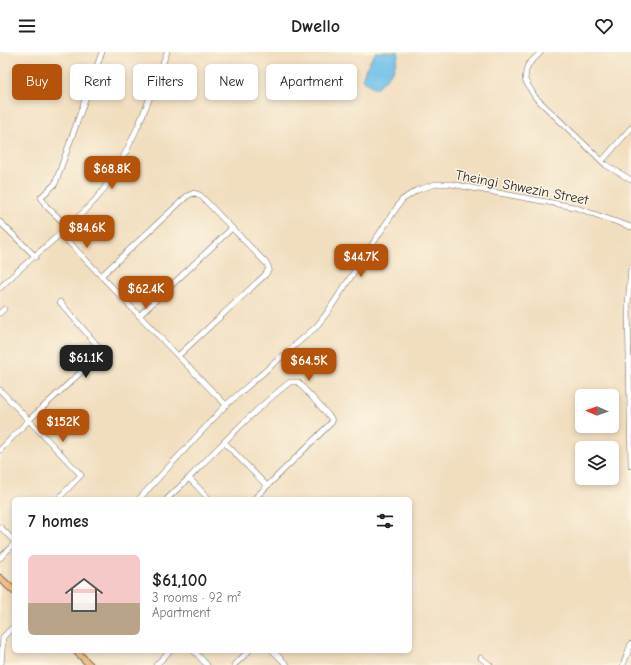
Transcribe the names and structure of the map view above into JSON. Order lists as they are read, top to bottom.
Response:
{
  "streets": {
    "street": ["Theingi Shwezin Street"]
  },
  "north": "left",
  "page": {
    "header": "Dwello",
    "chip": [
      "Buy",
      "Rent",
      "Filters",
      "New",
      "Apartment"
    ],
    "price": [
      "$68.8K",
      "$84.6K",
      "$44.7K",
      "$62.4K",
      "$61.1K",
      "$64.5K",
      "$152K"
    ],
    "heading": "7 homes",
    "list": [
      {
        "name": "$61,100",
        "note": "3 rooms · 92 m² · Apartment"
      }
    ]
  }
}
